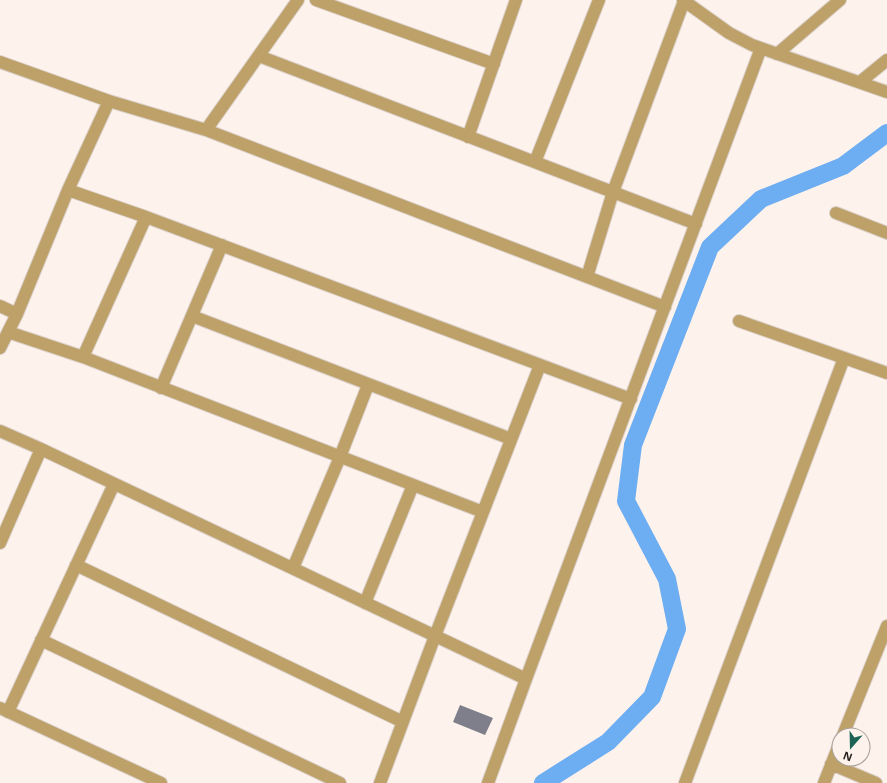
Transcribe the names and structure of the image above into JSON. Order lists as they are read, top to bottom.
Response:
{
  "north": "bottom"
}
